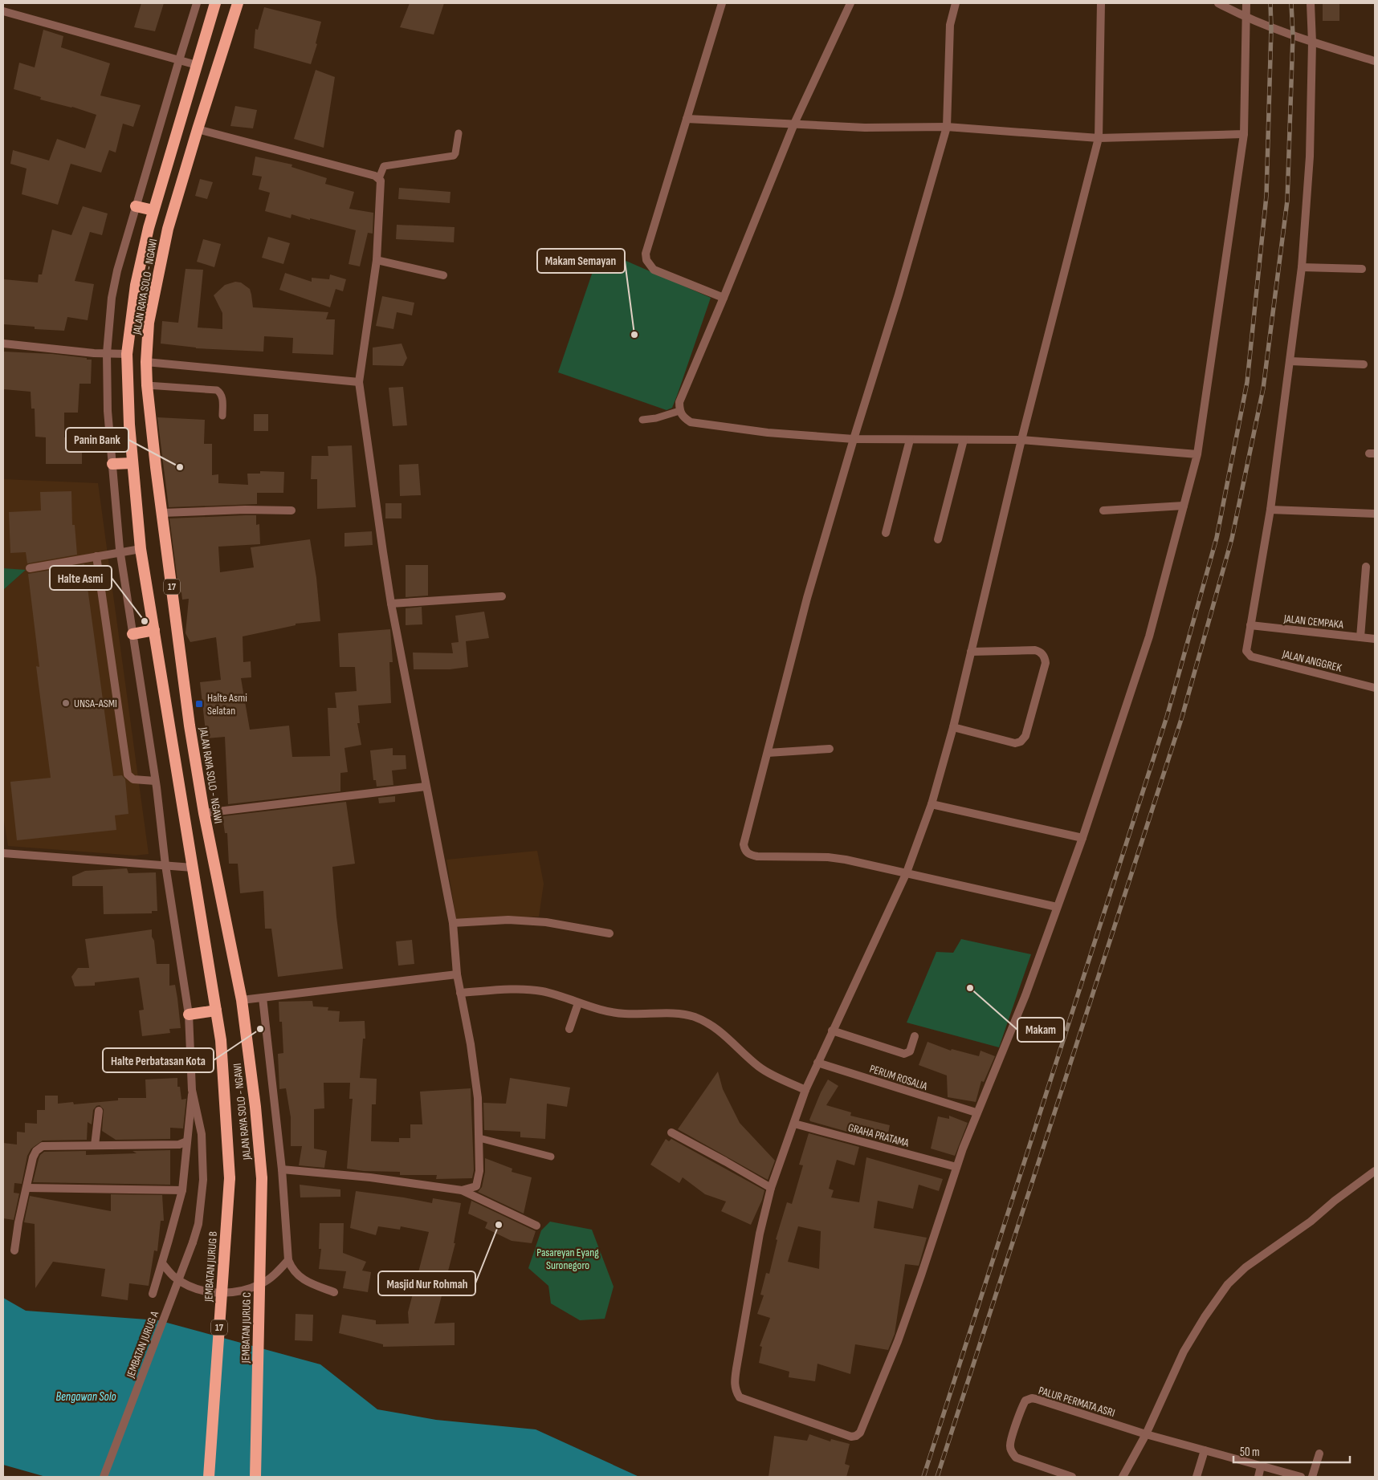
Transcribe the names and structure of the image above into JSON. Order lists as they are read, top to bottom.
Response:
{
  "streets": {
    "highway": [
      "JALAN RAYA SOLO - NGAWI",
      "17",
      "JEMBATAN JURUG B",
      "JEMBATAN JURUG C"
    ],
    "street": [
      "JALAN CEMPAKA",
      "JALAN ANGGREK",
      "PERUM ROSALIA",
      "GRAHA PRATAMA",
      "JEMBATAN JURUG A",
      "PALUR PERMATA ASRI"
    ]
  },
  "crossings": [
    ["JALAN RAYA SOLO - NGAWI", "JEMBATAN JURUG B"],
    ["JALAN RAYA SOLO - NGAWI", "JEMBATAN JURUG C"],
    ["JALAN CEMPAKA", "JALAN ANGGREK"]
  ],
  "water": ["Bengawan Solo"],
  "parks": ["Pasareyan Eyang Suronegoro"],
  "places": {
    "other": [
      "Makam Semayan",
      "Panin Bank",
      "Halte Asmi",
      "UNSA-ASMI",
      "Makam",
      "Halte Perbatasan Kota",
      "Masjid Nur Rohmah"
    ],
    "transit": ["Halte Asmi Selatan"]
  },
  "scale_bar": "50 m"
}
